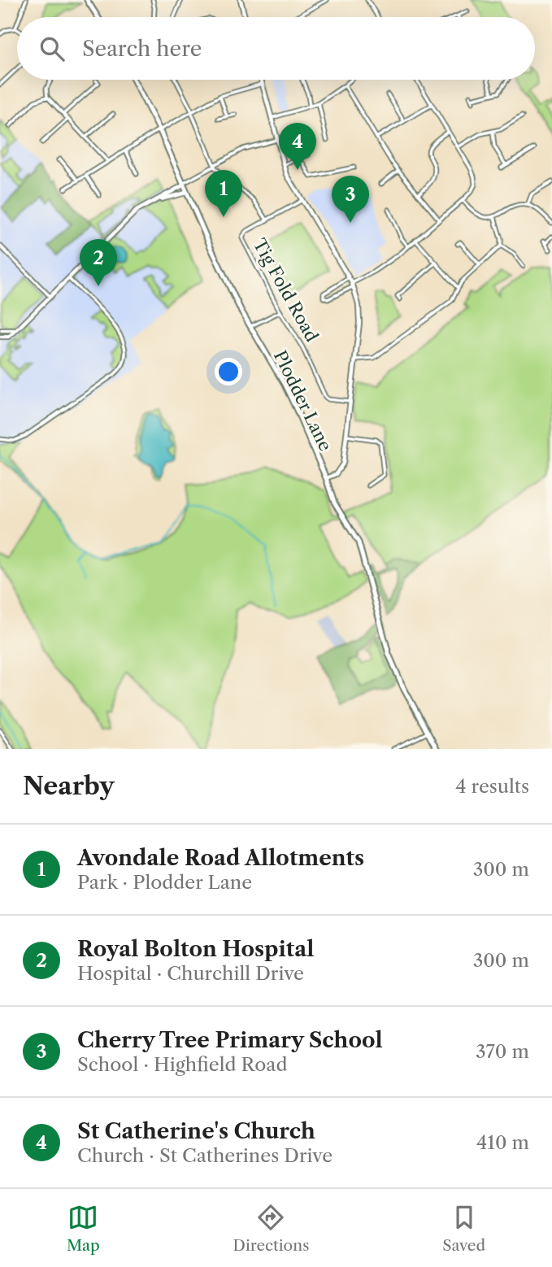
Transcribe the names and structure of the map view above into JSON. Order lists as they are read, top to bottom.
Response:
{
  "streets": {
    "main road": ["Plodder Lane"],
    "street": ["Tig Fold Road"]
  },
  "page": {
    "search": "Search here",
    "pins": [
      "4",
      "1",
      "3",
      "2"
    ],
    "heading": ["Nearby", "4 results"],
    "list": [
      {
        "mark": "1",
        "name": "Avondale Road Allotments",
        "note": "Park · Plodder Lane",
        "value": "300 m"
      },
      {
        "mark": "2",
        "name": "Royal Bolton Hospital",
        "note": "Hospital · Churchill Drive",
        "value": "300 m"
      },
      {
        "mark": "3",
        "name": "Cherry Tree Primary School",
        "note": "School · Highfield Road",
        "value": "370 m"
      },
      {
        "mark": "4",
        "name": "St Catherine's Church",
        "note": "Church · St Catherines Drive",
        "value": "410 m"
      }
    ],
    "nav": ["Map", "Directions", "Saved"]
  }
}
